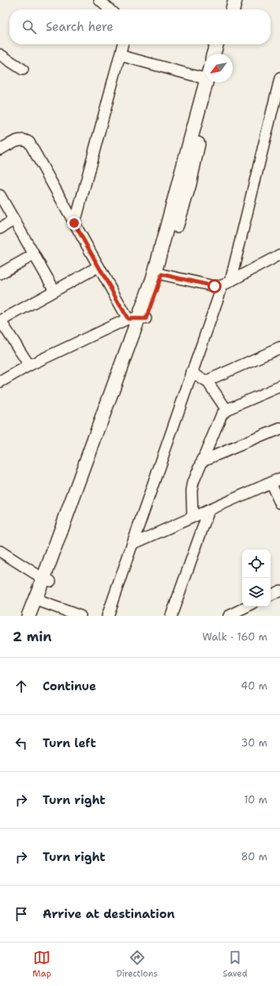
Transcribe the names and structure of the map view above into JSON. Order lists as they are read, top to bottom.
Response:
{
  "north": "bottom left",
  "page": {
    "search": "Search here",
    "heading": ["2 min", "Walk · 160 m"],
    "list": [
      ["Continue", "40 m"],
      ["Turn left", "30 m"],
      ["Turn right", "10 m"],
      ["Turn right", "80 m"],
      "Arrive at destination"
    ],
    "nav": ["Map", "Directions", "Saved"]
  }
}
